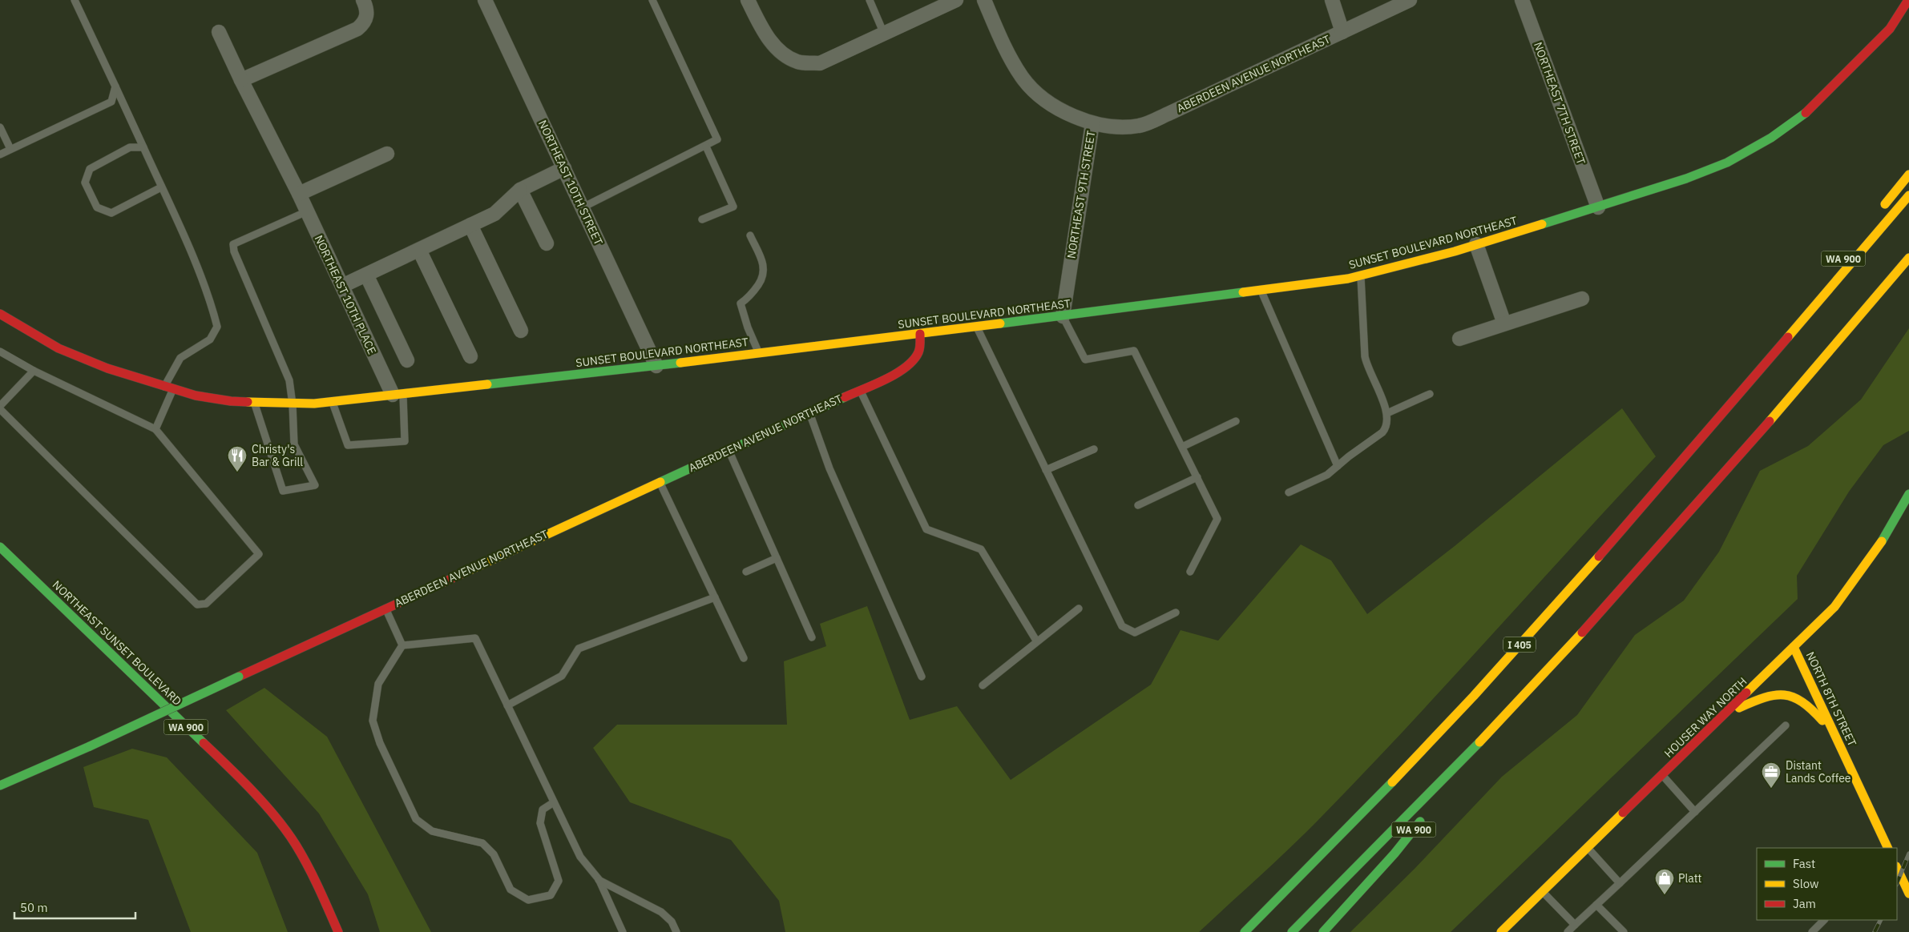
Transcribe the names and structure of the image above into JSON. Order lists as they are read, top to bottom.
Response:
{
  "streets": {
    "main road": [
      "ABERDEEN AVENUE NORTHEAST",
      "SUNSET BOULEVARD NORTHEAST",
      "WA 900",
      "NORTHEAST SUNSET BOULEVARD",
      "I 405",
      "NORTH 8TH STREET",
      "HOUSER WAY NORTH"
    ],
    "street": [
      "NORTHEAST 7TH STREET",
      "NORTHEAST 10TH STREET",
      "NORTHEAST 9TH STREET",
      "NORTHEAST 10TH PLACE"
    ]
  },
  "crossings": [
    ["ABERDEEN AVENUE NORTHEAST", "NORTHEAST 9TH STREET"],
    ["ABERDEEN AVENUE NORTHEAST", "SUNSET BOULEVARD NORTHEAST"],
    ["NORTHEAST 7TH STREET", "SUNSET BOULEVARD NORTHEAST"],
    ["NORTHEAST 10TH STREET", "SUNSET BOULEVARD NORTHEAST"],
    ["NORTHEAST 9TH STREET", "SUNSET BOULEVARD NORTHEAST"],
    ["SUNSET BOULEVARD NORTHEAST", "NORTHEAST 10TH PLACE"],
    ["WA 900", "I 405"],
    ["NORTH 8TH STREET", "HOUSER WAY NORTH"]
  ],
  "places": {
    "restaurant": ["Christy's Bar & Grill"],
    "office": ["Distant Lands Coffee"],
    "shop": ["Platt"]
  },
  "legend": ["Fast", "Slow", "Jam"],
  "scale_bar": "50 m"
}
